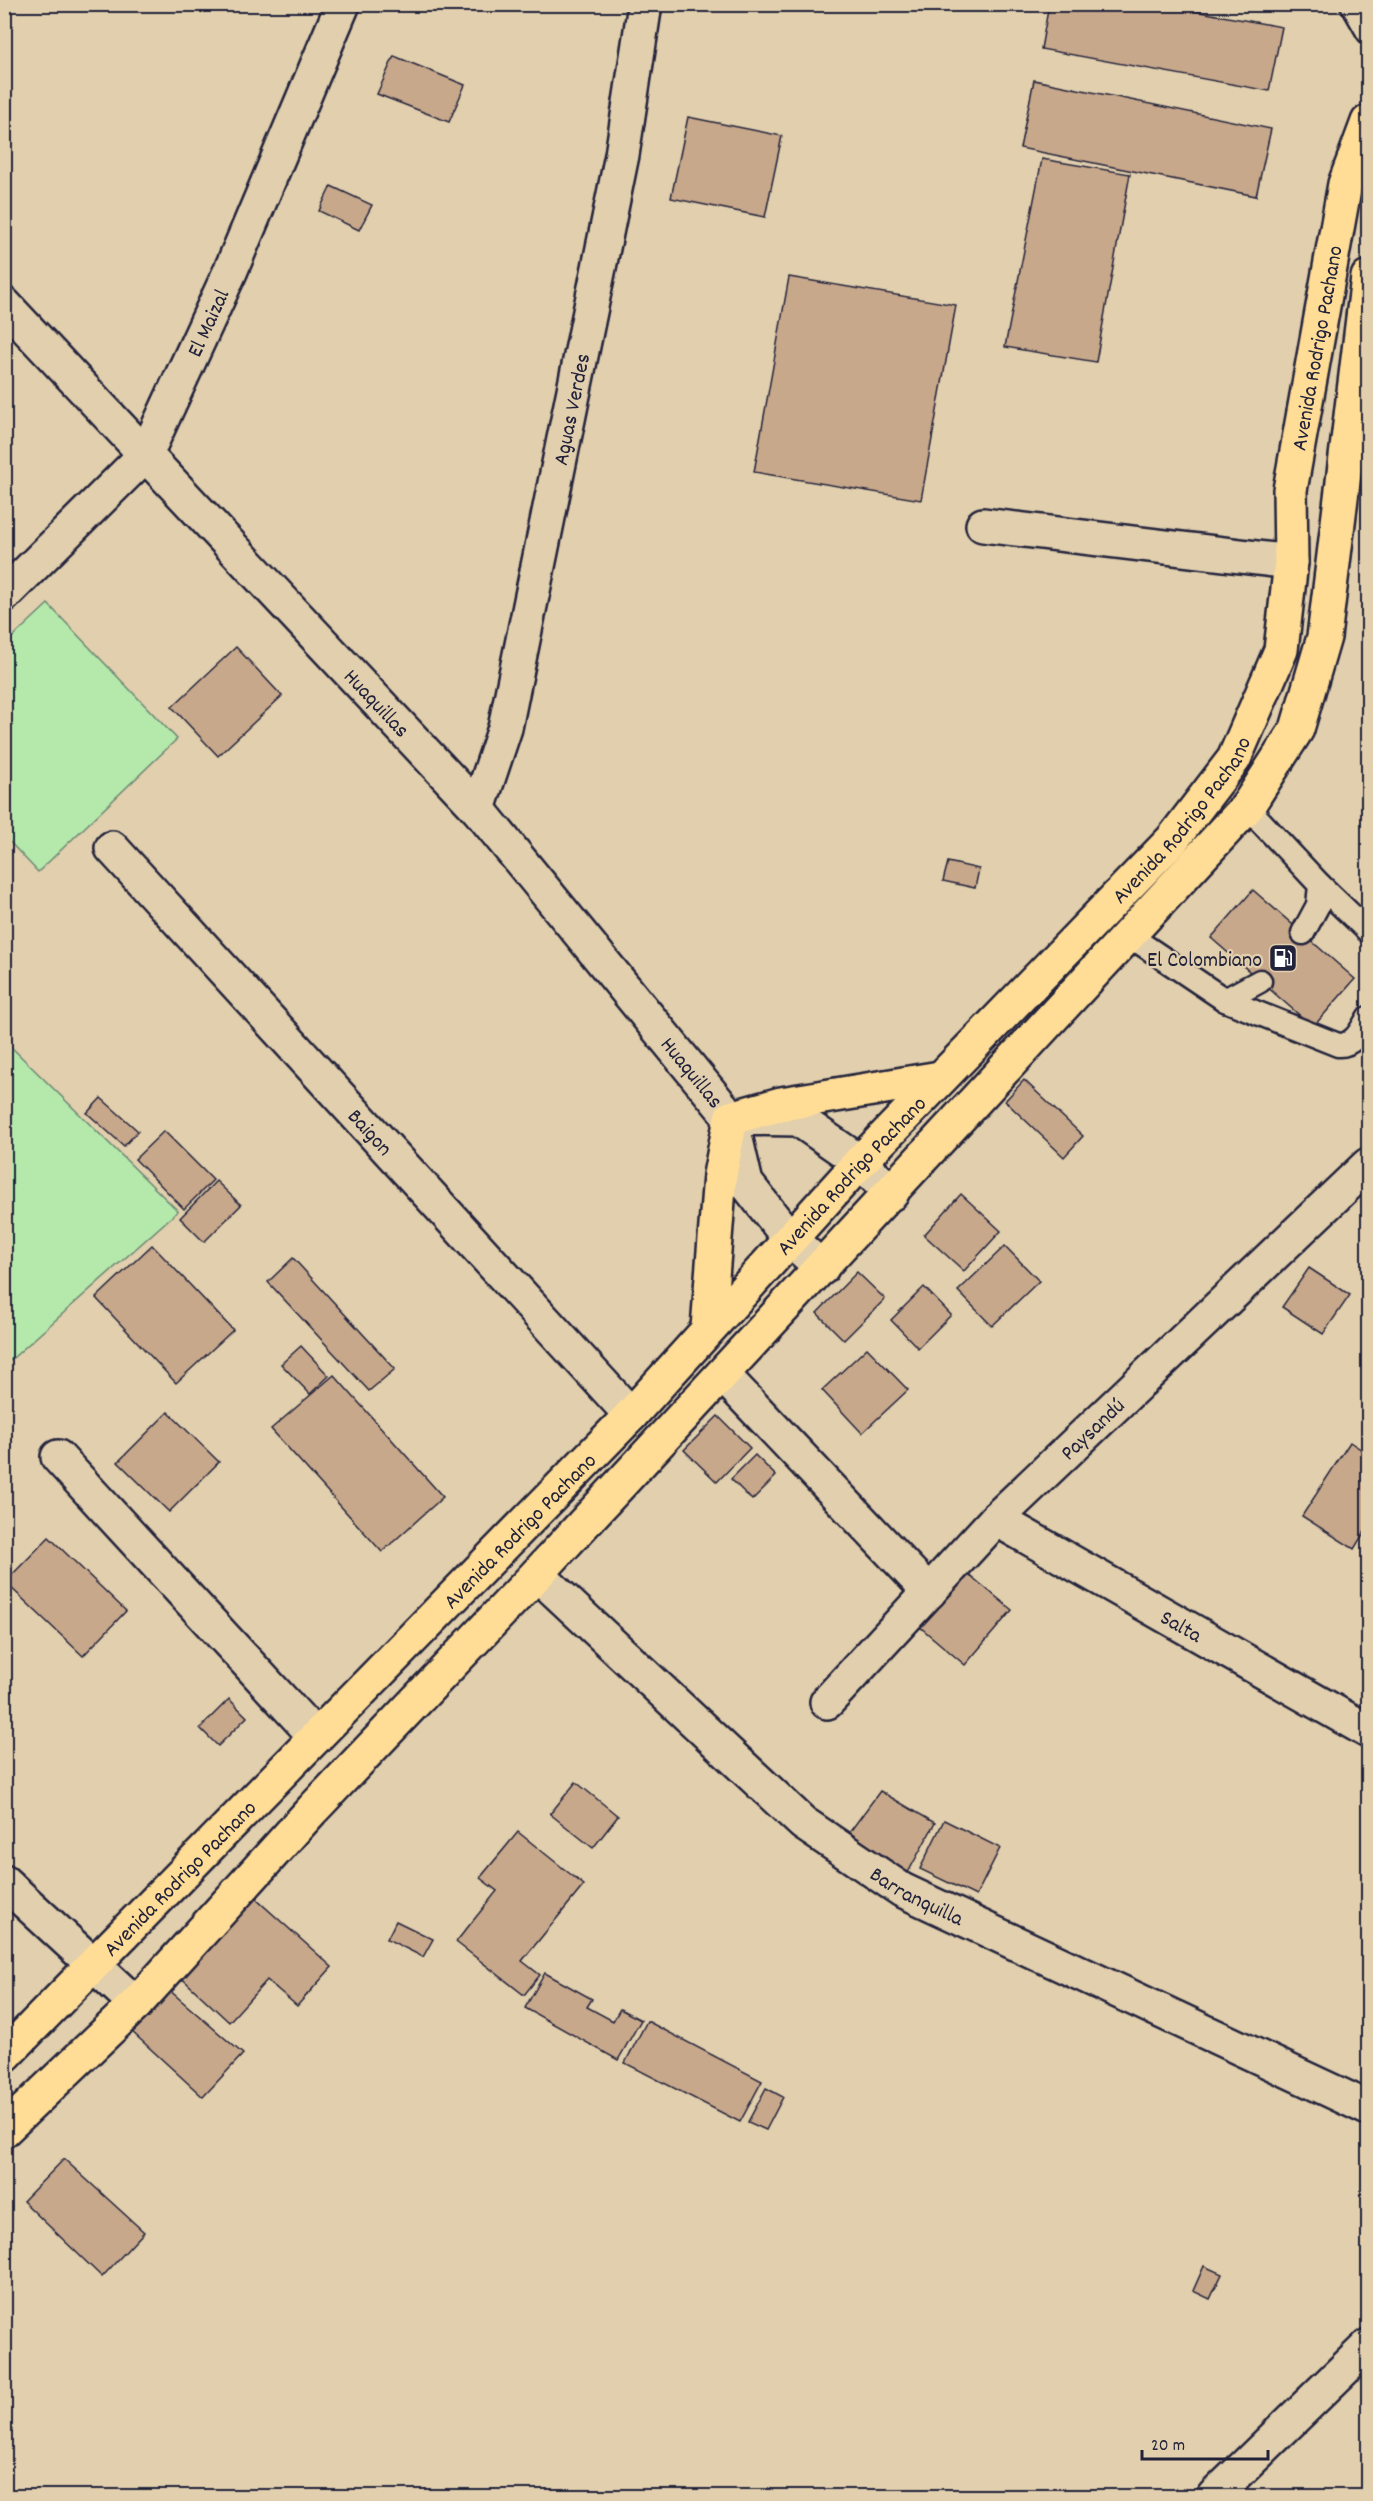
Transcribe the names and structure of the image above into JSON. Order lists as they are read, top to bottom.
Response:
{
  "streets": {
    "main road": ["Avenida Rodrigo Pachano"],
    "street": [
      "El Maizal",
      "Aguas Verdes",
      "Huaquillas",
      "Baigon",
      "Paysandú",
      "Salta",
      "Barranquilla"
    ]
  },
  "crossings": [
    ["El Maizal", "Huaquillas"],
    ["Avenida Rodrigo Pachano", "Baigon"],
    ["Avenida Rodrigo Pachano", "Barranquilla"],
    ["Aguas Verdes", "Huaquillas"],
    ["Paysandú", "Salta"]
  ],
  "places": {
    "fuel station": ["El Colombiano"]
  },
  "scale_bar": "20 m"
}
